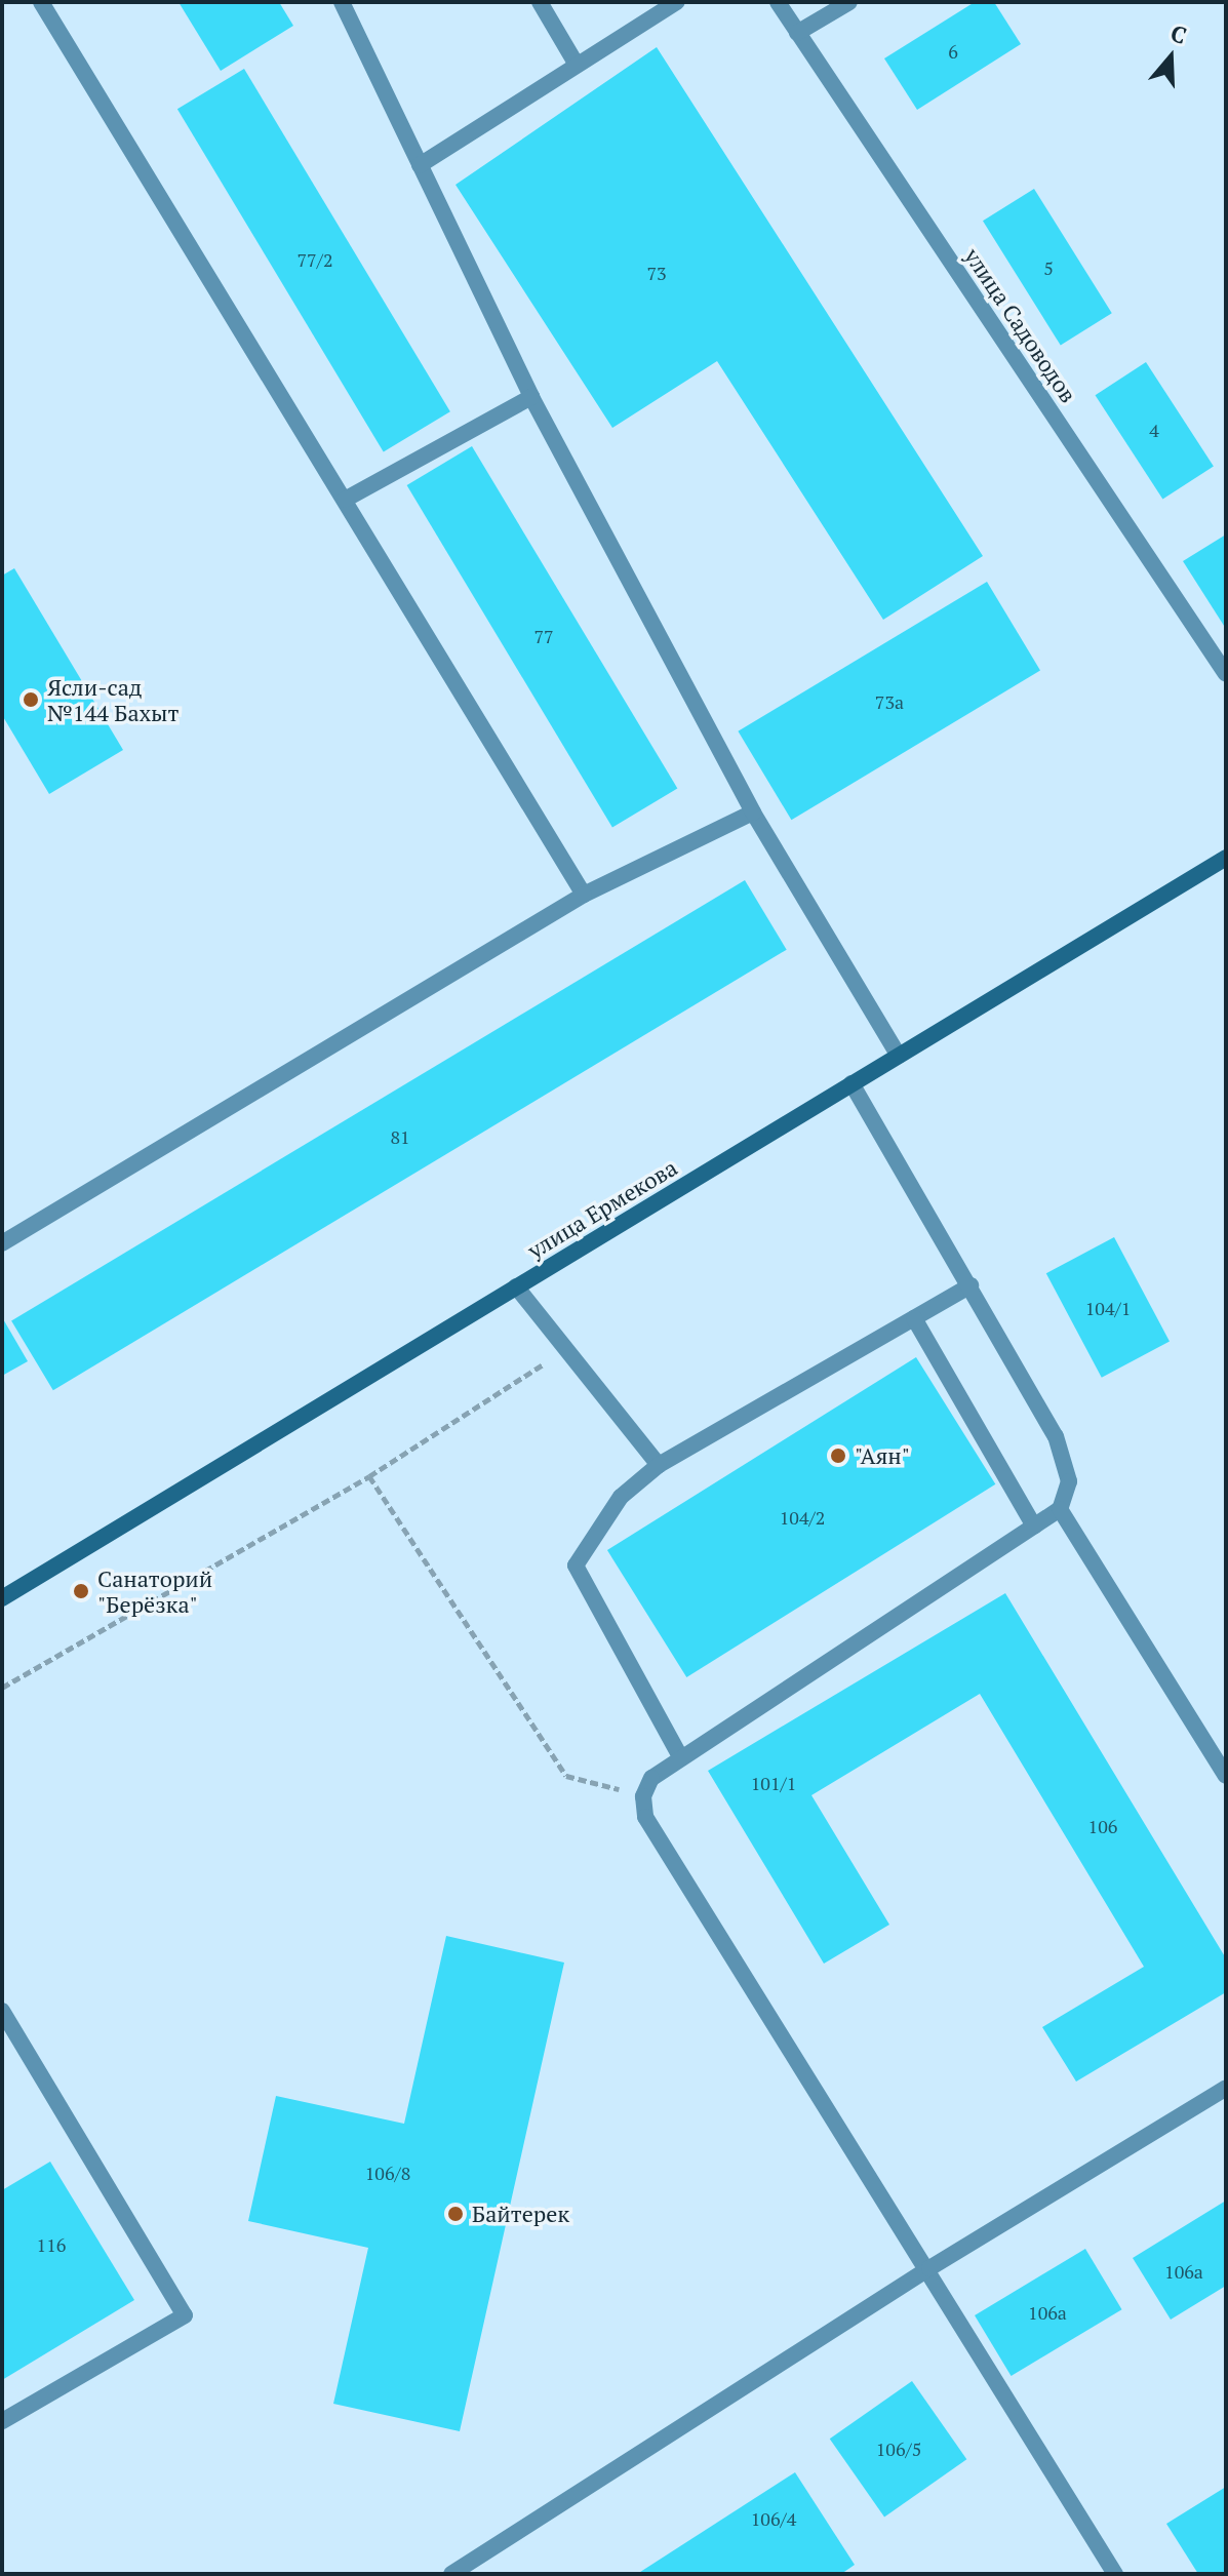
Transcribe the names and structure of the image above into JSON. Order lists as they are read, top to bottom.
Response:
{
  "streets": {
    "main road": ["улица Ермекова"],
    "street": ["улица Садоводов"]
  },
  "places": [
    "Ясли-сад №144 Бахыт",
    "\"Аян\"",
    "Санаторий \"Берёзка\"",
    "Байтерек"
  ],
  "house_numbers": [
    "6",
    "77/2",
    "5",
    "73",
    "4",
    "77",
    "73а",
    "81",
    "104/1",
    "104/2",
    "101/1",
    "106",
    "106/8",
    "116",
    "106а",
    "106а",
    "106/5",
    "106/4"
  ],
  "north": "top"
}
